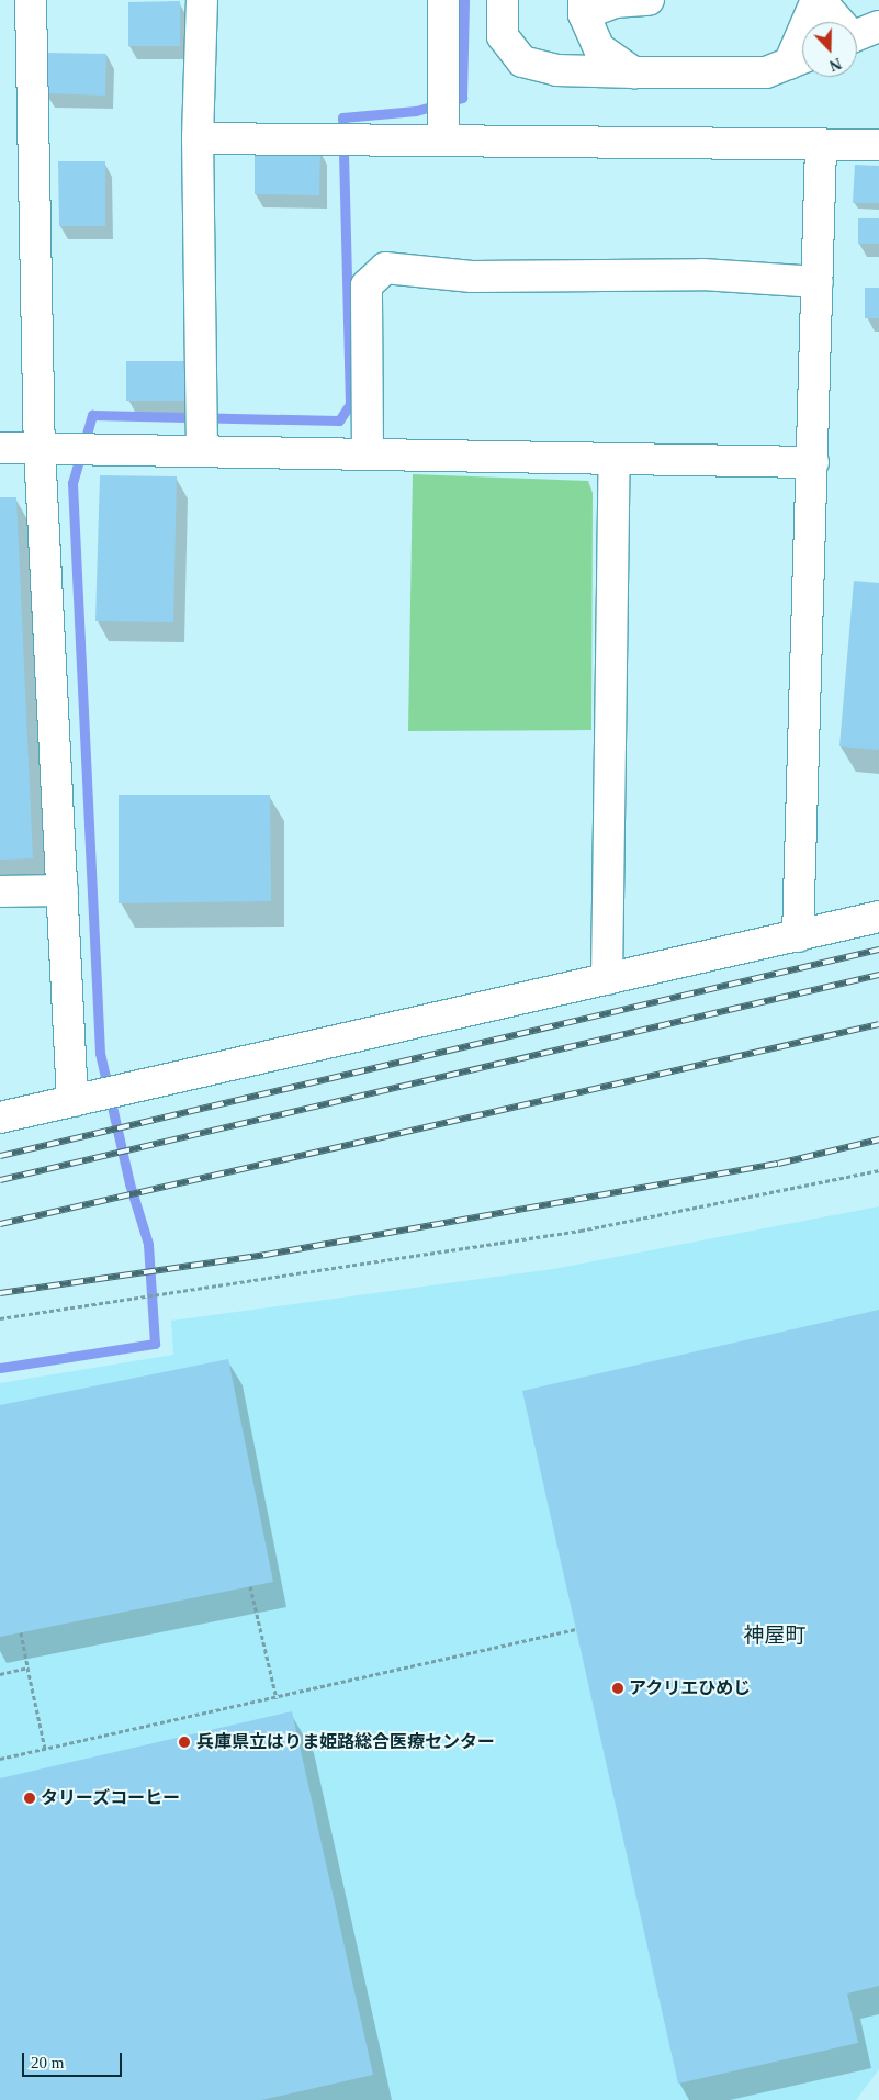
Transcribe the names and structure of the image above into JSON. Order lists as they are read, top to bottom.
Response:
{
  "districts": ["神屋町"],
  "places": ["アクリエひめじ", "兵庫県立はりま姫路総合医療センター", "タリーズコーヒー"],
  "scale_bar": "20 m",
  "north": "bottom"
}
